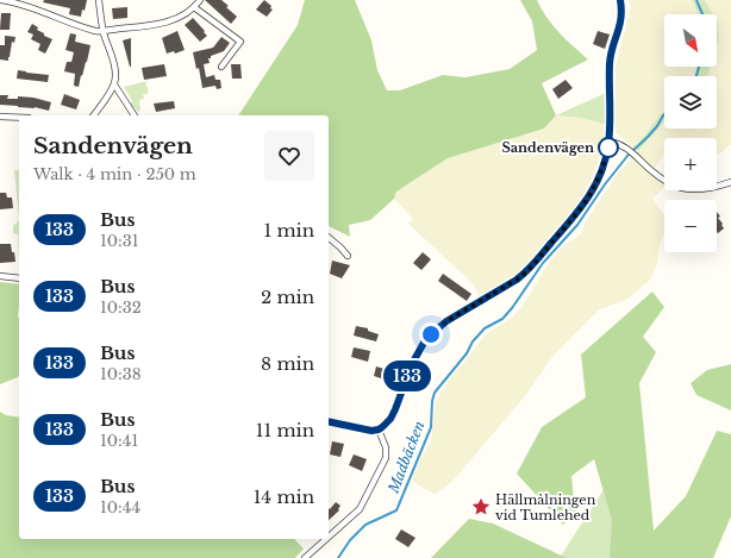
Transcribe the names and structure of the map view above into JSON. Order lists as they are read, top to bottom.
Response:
{
  "water": ["Madbäcken"],
  "places": {
    "other": ["Sandenvägen"],
    "place": ["Hällmålningen vid Tumlehed"]
  },
  "lines": ["bus line 133"],
  "north": "bottom right",
  "page": {
    "on_map": "133",
    "map_buttons": ["+", "−"],
    "heading": ["Sandenvägen", "Walk · 4 min · 250 m"],
    "list": [
      {
        "mark": "133",
        "name": "Bus",
        "note": "10:31",
        "value": "1 min"
      },
      {
        "mark": "133",
        "name": "Bus",
        "note": "10:32",
        "value": "2 min"
      },
      {
        "mark": "133",
        "name": "Bus",
        "note": "10:38",
        "value": "8 min"
      },
      {
        "mark": "133",
        "name": "Bus",
        "note": "10:41",
        "value": "11 min"
      },
      {
        "mark": "133",
        "name": "Bus",
        "note": "10:44",
        "value": "14 min"
      }
    ]
  }
}
